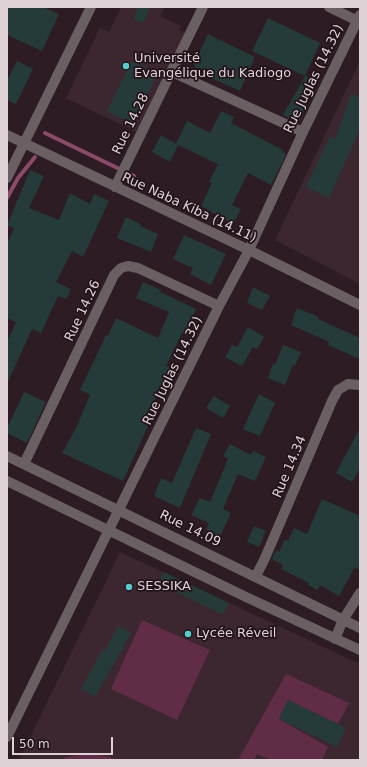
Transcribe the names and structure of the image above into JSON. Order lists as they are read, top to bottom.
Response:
{
  "streets": {
    "street": [
      "Rue Juglas (14.32)",
      "Rue 14.28",
      "Rue Naba Kiba (14.11)",
      "Rue 14.26",
      "Rue 14.34",
      "Rue 14.09"
    ]
  },
  "crossings": [
    ["Rue Juglas (14.32)", "Rue Naba Kiba (14.11)"],
    ["Rue Juglas (14.32)", "Rue 14.26"],
    ["Rue Juglas (14.32)", "Rue 14.09"],
    ["Rue 14.28", "Rue Naba Kiba (14.11)"],
    ["Rue 14.26", "Rue 14.09"],
    ["Rue 14.34", "Rue 14.09"]
  ],
  "places": ["Université Evangélique du Kadiogo", "SESSIKA", "Lycée Réveil"],
  "scale_bar": "50 m"
}
